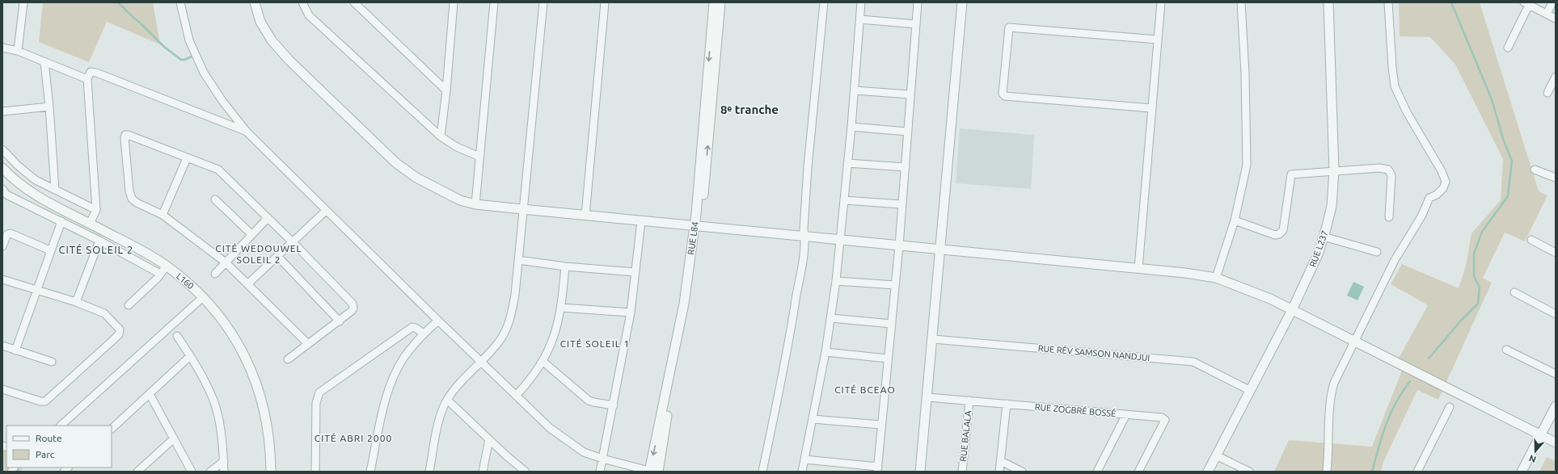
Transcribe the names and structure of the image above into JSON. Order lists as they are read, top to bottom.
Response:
{
  "streets": {
    "street": [
      "RUE L84",
      "RUE L237",
      "L160",
      "RUE RÉV SAMSON NANDJUI",
      "RUE ZOGBRÉ BOSSÉ",
      "RUE BALALA"
    ]
  },
  "crossings": [
    ["RUE L237", "RUE RÉV SAMSON NANDJUI"],
    ["RUE ZOGBRÉ BOSSÉ", "RUE BALALA"]
  ],
  "districts": [
    "8ᵉ tranche",
    "CITÉ WEDOUWEL SOLEIL 2",
    "CITÉ SOLEIL 2",
    "CITÉ SOLEIL 1",
    "CITÉ BCEAO",
    "CITÉ ABRI 2000"
  ],
  "legend": ["Route", "Parc"],
  "north": "bottom"
}
